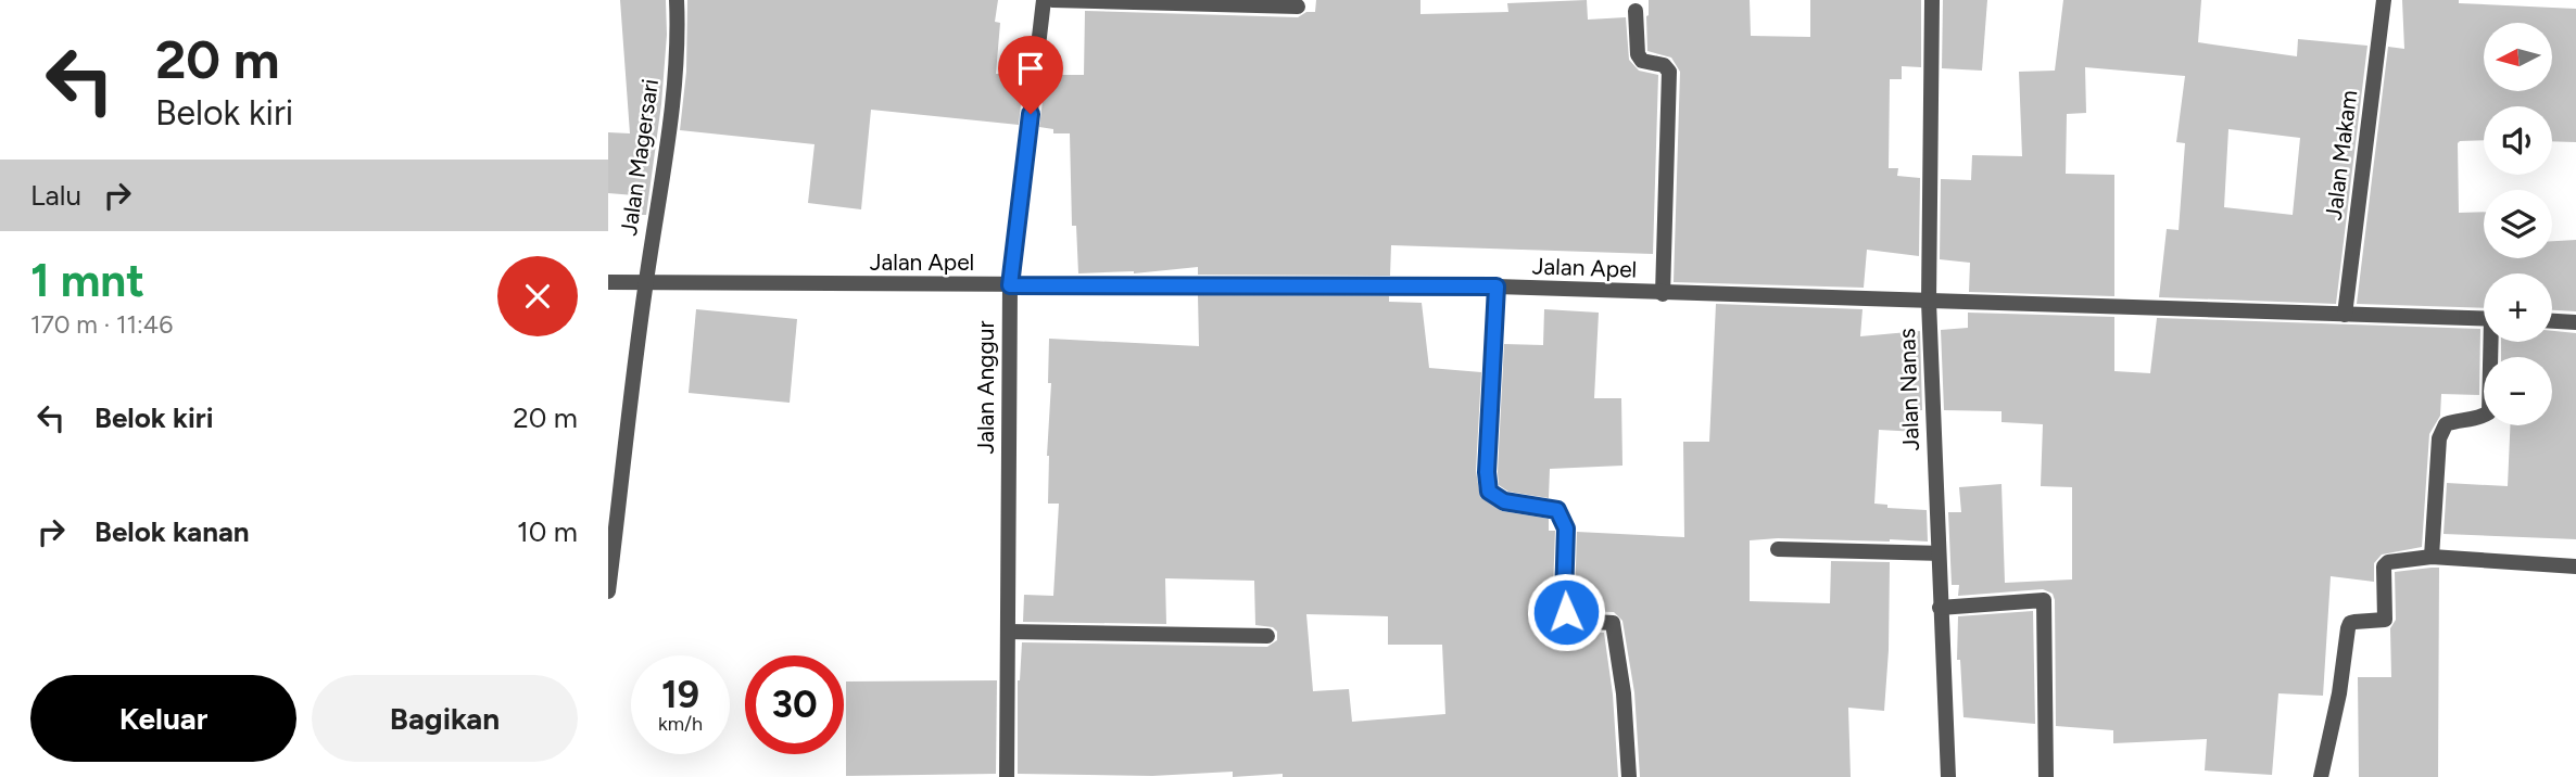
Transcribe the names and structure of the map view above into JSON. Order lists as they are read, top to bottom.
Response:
{
  "streets": {
    "street": [
      "Jalan Makam",
      "Jalan Magersari",
      "Jalan Apel",
      "Jalan Anggur",
      "Jalan Nanas"
    ]
  },
  "crossings": [
    ["Jalan Makam", "Jalan Apel"],
    ["Jalan Magersari", "Jalan Apel"],
    ["Jalan Apel", "Jalan Anggur"],
    ["Jalan Apel", "Jalan Nanas"]
  ],
  "north": "left",
  "page": {
    "turn": ["20 m", "Belok kiri"],
    "map_buttons": ["+", "−"],
    "then": "Lalu",
    "heading": ["1 mnt", "170 m · 11:46"],
    "list": [
      {
        "name": "Belok kiri",
        "value": "20 m"
      },
      {
        "name": "Belok kanan",
        "value": "10 m"
      }
    ],
    "speed": "19 km/h",
    "limit": "30",
    "buttons": ["Keluar", "Bagikan"]
  }
}
